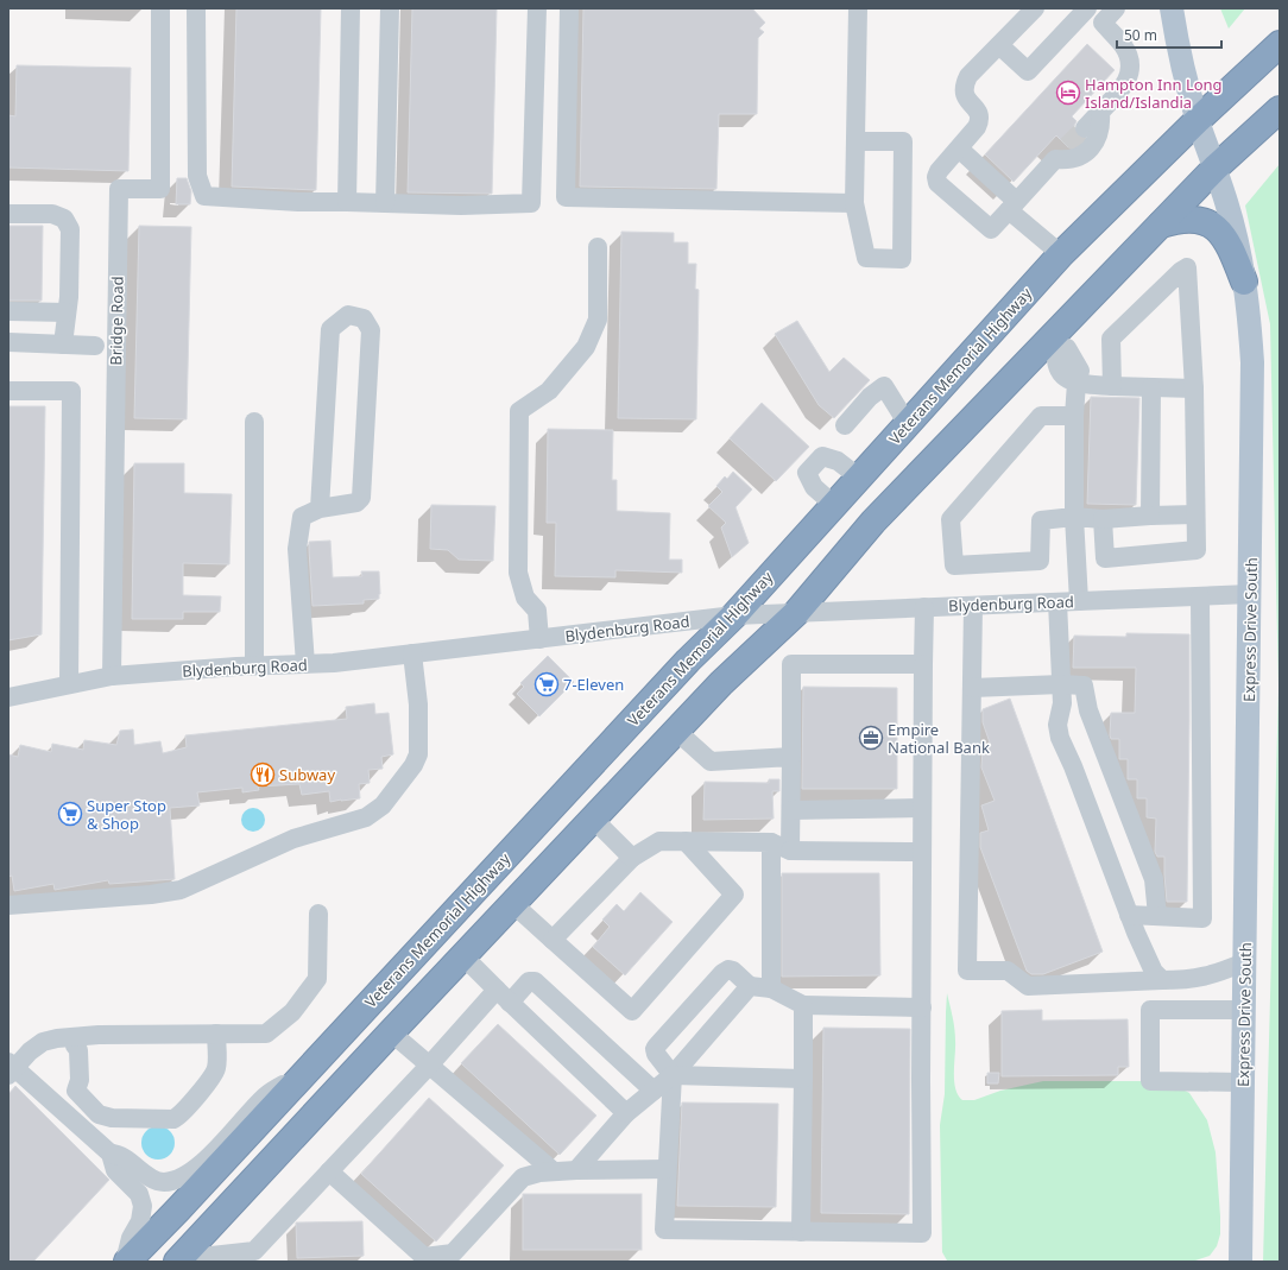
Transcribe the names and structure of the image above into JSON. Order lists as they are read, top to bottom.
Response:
{
  "streets": {
    "highway": ["Veterans Memorial Highway"],
    "main road": ["Express Drive South"],
    "street": ["Bridge Road", "Blydenburg Road"]
  },
  "crossings": [
    ["Bridge Road", "Blydenburg Road"],
    ["Veterans Memorial Highway", "Blydenburg Road"],
    ["Veterans Memorial Highway", "Express Drive South"],
    ["Blydenburg Road", "Express Drive South"]
  ],
  "places": {
    "hotel": ["Hampton Inn Long Island/Islandia"],
    "supermarket": ["7-Eleven", "Super Stop & Shop"],
    "office": ["Empire National Bank"],
    "restaurant": ["Subway"]
  },
  "scale_bar": "50 m"
}
